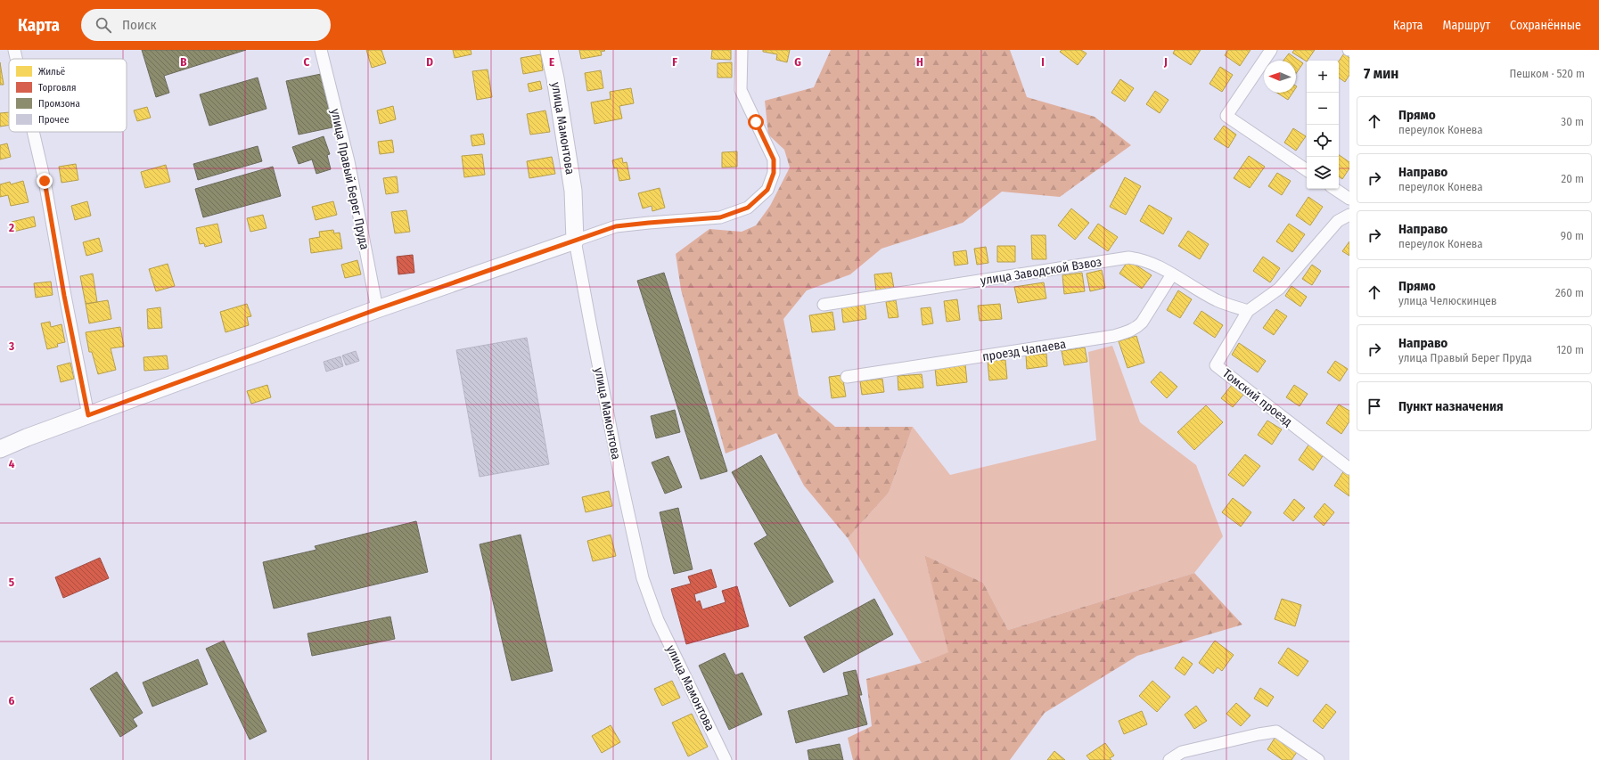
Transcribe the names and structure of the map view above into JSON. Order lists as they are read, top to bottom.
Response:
{
  "streets": {
    "main road": ["улица Мамонтова"],
    "street": [
      "улица Правый Берег Пруда",
      "улица Заводской Взвоз",
      "проезд Чапаева",
      "Томский проезд"
    ]
  },
  "crossings": [
    ["улица Заводской Взвоз", "проезд Чапаева"],
    ["улица Заводской Взвоз", "Томский проезд"]
  ],
  "legend": [
    "Жильё",
    "Торговля",
    "Промзона",
    "Прочее"
  ],
  "north": "left",
  "page": {
    "header": "Карта",
    "search": "Поиск",
    "nav": ["Карта", "Маршрут", "Сохранённые"],
    "heading": ["7 мин", "Пешком · 520 m"],
    "map_buttons": ["+", "−"],
    "list": [
      ["Прямо", "переулок Конева", "30 m"],
      ["Направо", "переулок Конева", "20 m"],
      ["Направо", "переулок Конева", "90 m"],
      ["Прямо", "улица Челюскинцев", "260 m"],
      ["Направо", "улица Правый Берег Пруда", "120 m"],
      "Пункт назначения"
    ]
  },
  "grid": {
    "columns": [
      "B",
      "C",
      "D",
      "E",
      "F",
      "G",
      "H",
      "I",
      "J"
    ],
    "rows": [
      "2",
      "3",
      "4",
      "5",
      "6"
    ]
  }
}
